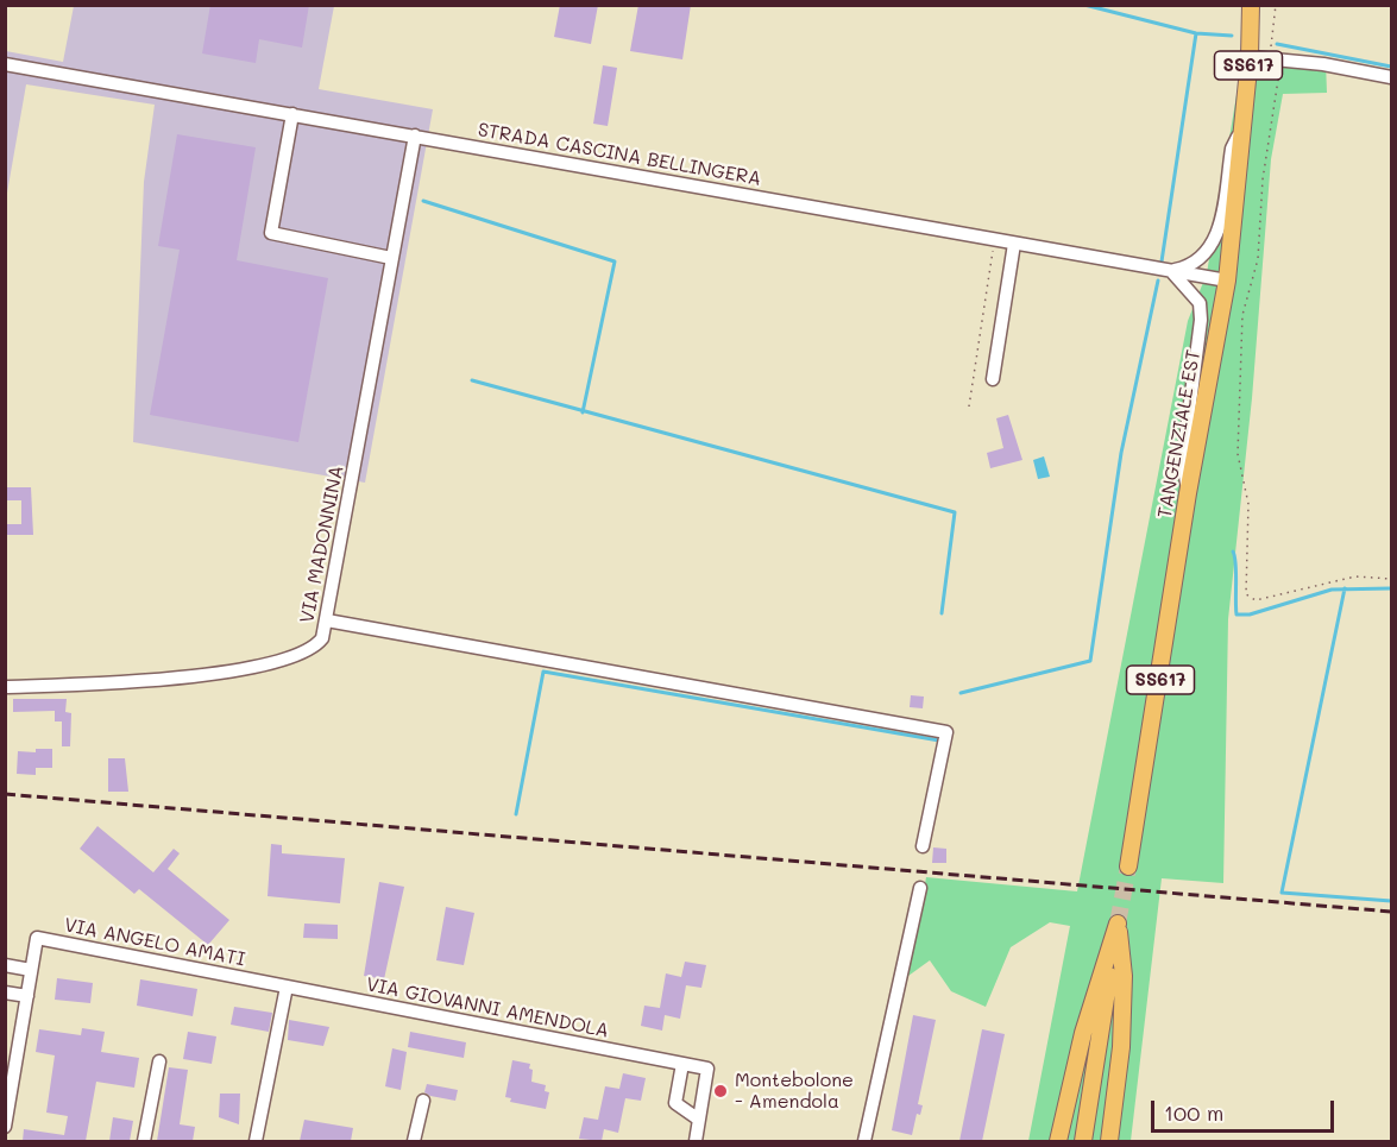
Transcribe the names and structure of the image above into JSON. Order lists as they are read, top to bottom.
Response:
{
  "streets": {
    "main road": ["SS617", "TANGENZIALE EST"],
    "street": [
      "STRADA CASCINA BELLINGERA",
      "VIA MADONNINA",
      "VIA ANGELO AMATI",
      "VIA GIOVANNI AMENDOLA"
    ]
  },
  "crossings": [
    ["STRADA CASCINA BELLINGERA", "TANGENZIALE EST"],
    ["STRADA CASCINA BELLINGERA", "VIA MADONNINA"],
    ["VIA ANGELO AMATI", "VIA GIOVANNI AMENDOLA"]
  ],
  "places": ["Montebolone - Amendola"],
  "scale_bar": "100 m"
}
